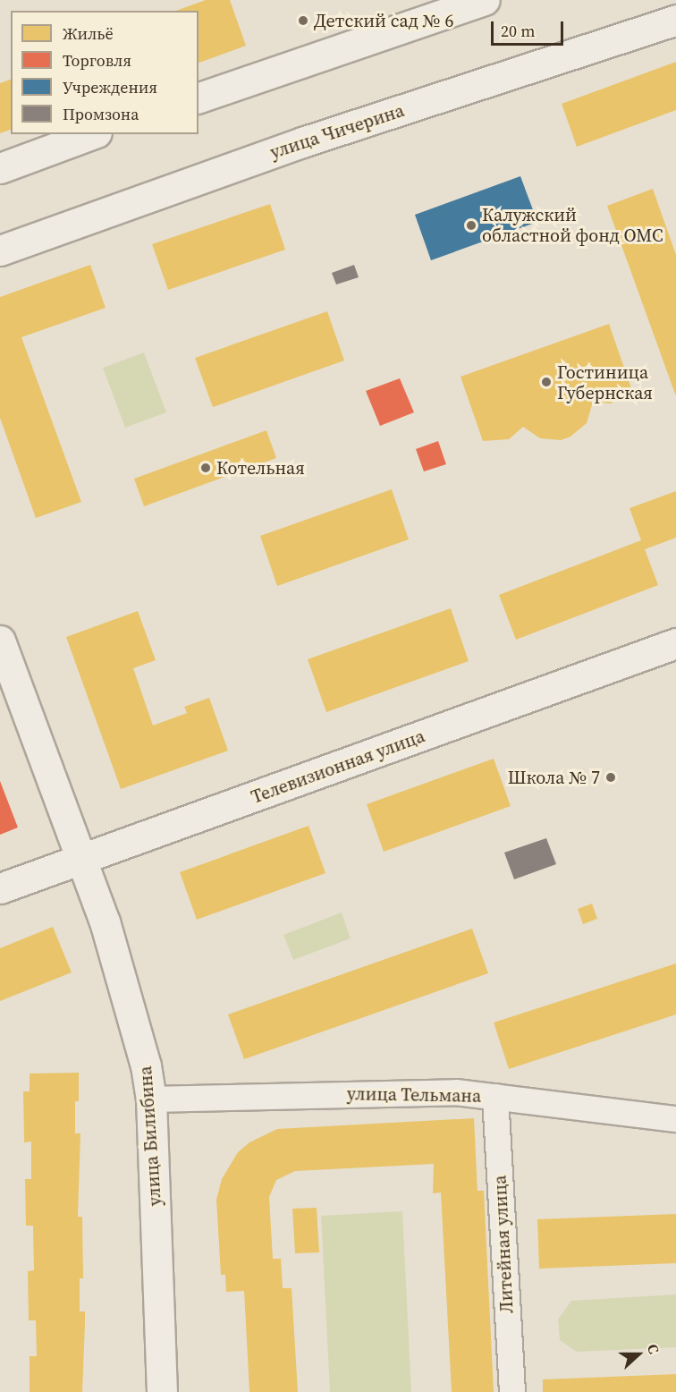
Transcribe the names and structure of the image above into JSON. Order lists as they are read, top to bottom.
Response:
{
  "streets": {
    "street": [
      "улица Чичерина",
      "Телевизионная улица",
      "улица Тельмана",
      "улица Билибина",
      "Литейная улица"
    ]
  },
  "crossings": [
    ["Телевизионная улица", "улица Билибина"],
    ["улица Тельмана", "улица Билибина"],
    ["улица Тельмана", "Литейная улица"]
  ],
  "places": [
    "Детский сад № 6",
    "Калужский областной фонд ОМС",
    "Гостиница Губернская",
    "Котельная",
    "Школа № 7"
  ],
  "legend": [
    "Жильё",
    "Торговля",
    "Учреждения",
    "Промзона"
  ],
  "scale_bar": "20 m",
  "north": "right"
}
